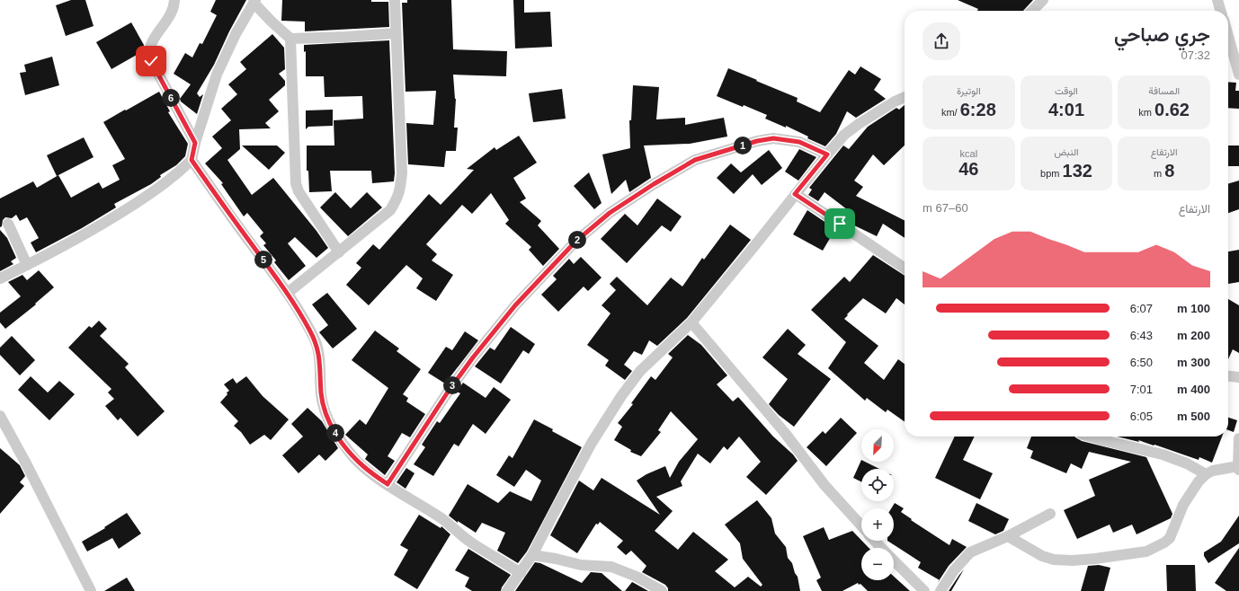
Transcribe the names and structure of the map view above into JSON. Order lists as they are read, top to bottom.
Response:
{
  "north": "bottom left",
  "page": {
    "heading": ["جري صباحي", "07:32"],
    "stats": [
      ["المسافة", "0.62 km"],
      ["الوقت", "4:01"],
      ["الوتيرة", "6:28 /km"],
      ["الارتفاع", "8 m"],
      ["النبض", "132 bpm"],
      ["kcal", "46"]
    ],
    "pins": [
      "6",
      "1",
      "2",
      "5",
      "3",
      "4"
    ],
    "chart": ["الارتفاع", "60–67 m"],
    "list": [
      {
        "name": "100 m",
        "note": "6:07"
      },
      {
        "name": "200 m",
        "note": "6:43"
      },
      {
        "name": "300 m",
        "note": "6:50"
      },
      {
        "name": "400 m",
        "note": "7:01"
      },
      {
        "name": "500 m",
        "note": "6:05"
      }
    ],
    "map_buttons": ["+", "−"]
  }
}
